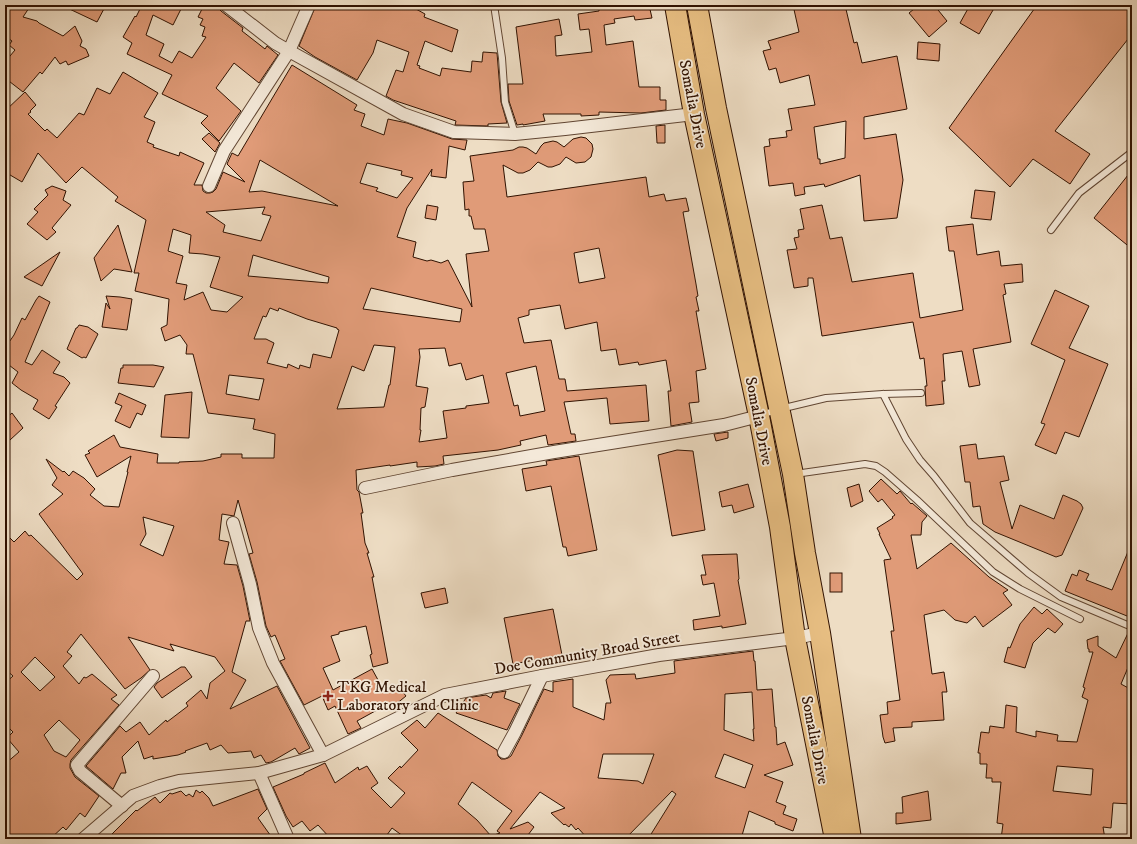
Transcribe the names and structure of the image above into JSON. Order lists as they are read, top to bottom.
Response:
{
  "streets": {
    "main road": ["Somalia Drive"],
    "street": ["Doe Community Broad Street"]
  },
  "crossings": [
    ["Somalia Drive", "Doe Community Broad Street"]
  ],
  "places": {
    "health": ["TKG Medical Laboratory and Clinic"]
  }
}
